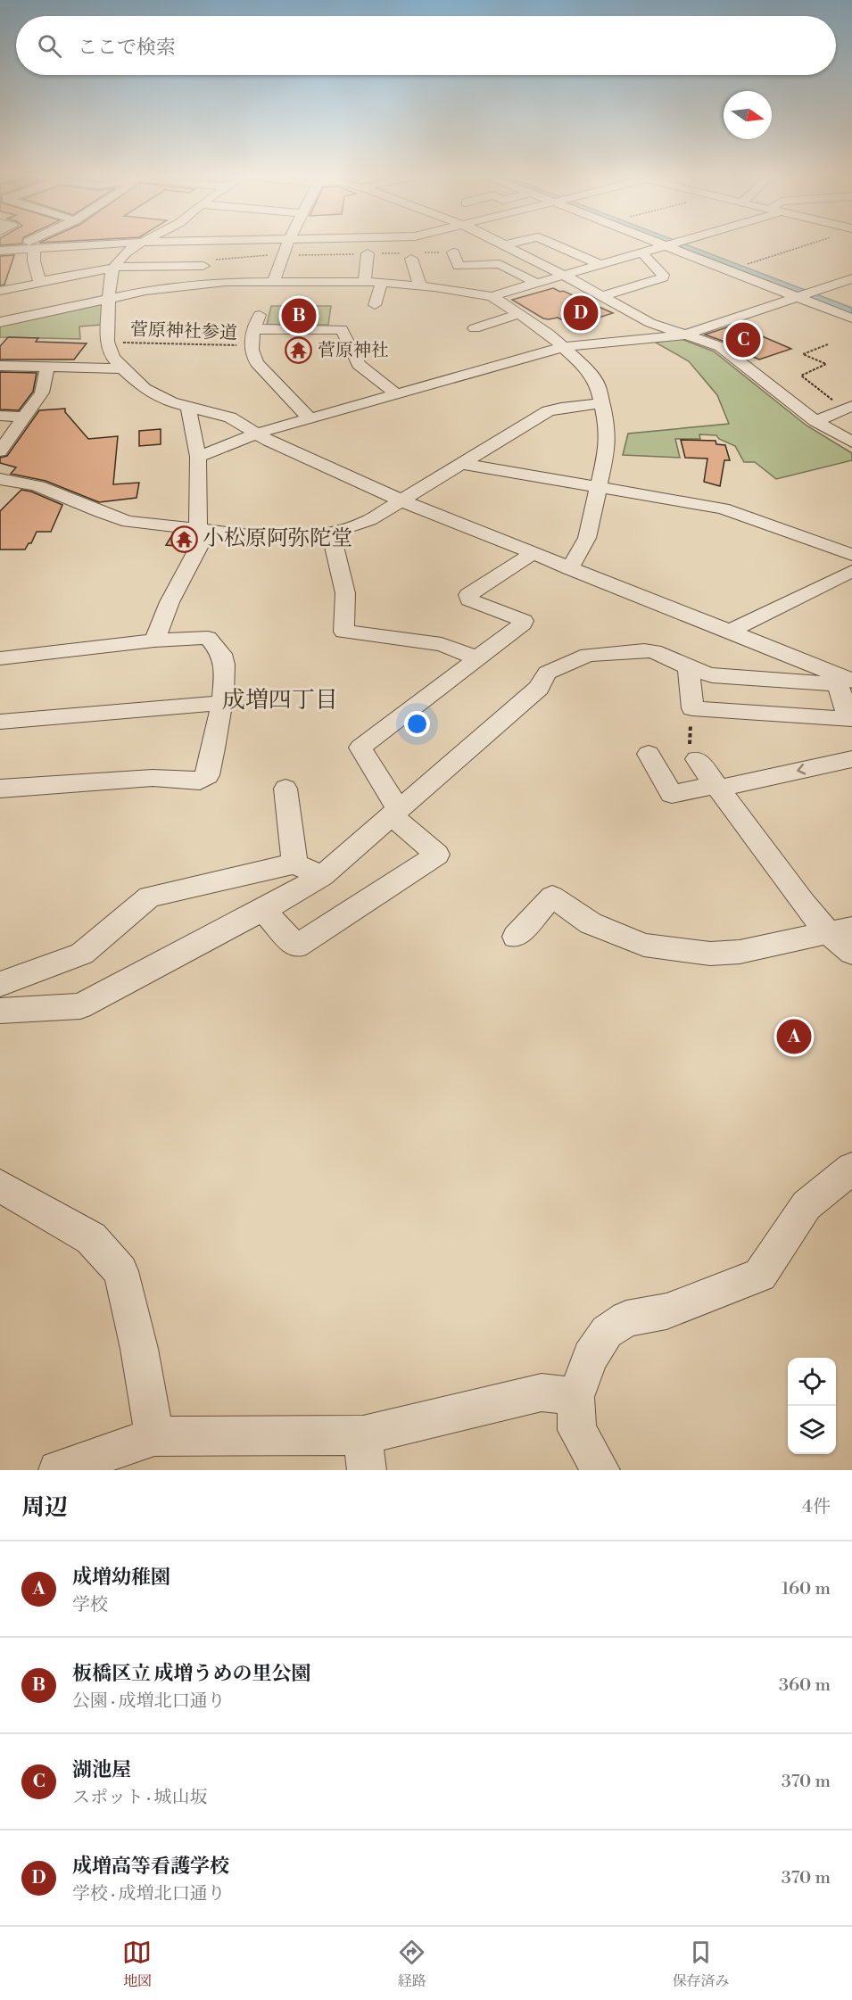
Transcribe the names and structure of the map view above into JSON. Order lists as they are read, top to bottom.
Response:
{
  "streets": {
    "path": ["菅原神社参道"]
  },
  "districts": ["成増四丁目"],
  "places": {
    "temple": ["菅原神社", "小松原阿弥陀堂"]
  },
  "north": "right",
  "page": {
    "search": "ここで検索",
    "pins": [
      "D",
      "B",
      "C",
      "A"
    ],
    "heading": ["周辺", "4件"],
    "list": [
      {
        "mark": "A",
        "name": "成増幼稚園",
        "note": "学校",
        "value": "160 m"
      },
      {
        "mark": "B",
        "name": "板橋区立 成増うめの里公園",
        "note": "公園 · 成増北口通り",
        "value": "360 m"
      },
      {
        "mark": "C",
        "name": "湖池屋",
        "note": "スポット · 城山坂",
        "value": "370 m"
      },
      {
        "mark": "D",
        "name": "成増高等看護学校",
        "note": "学校 · 成増北口通り",
        "value": "370 m"
      }
    ],
    "nav": ["地図", "経路", "保存済み"]
  }
}
